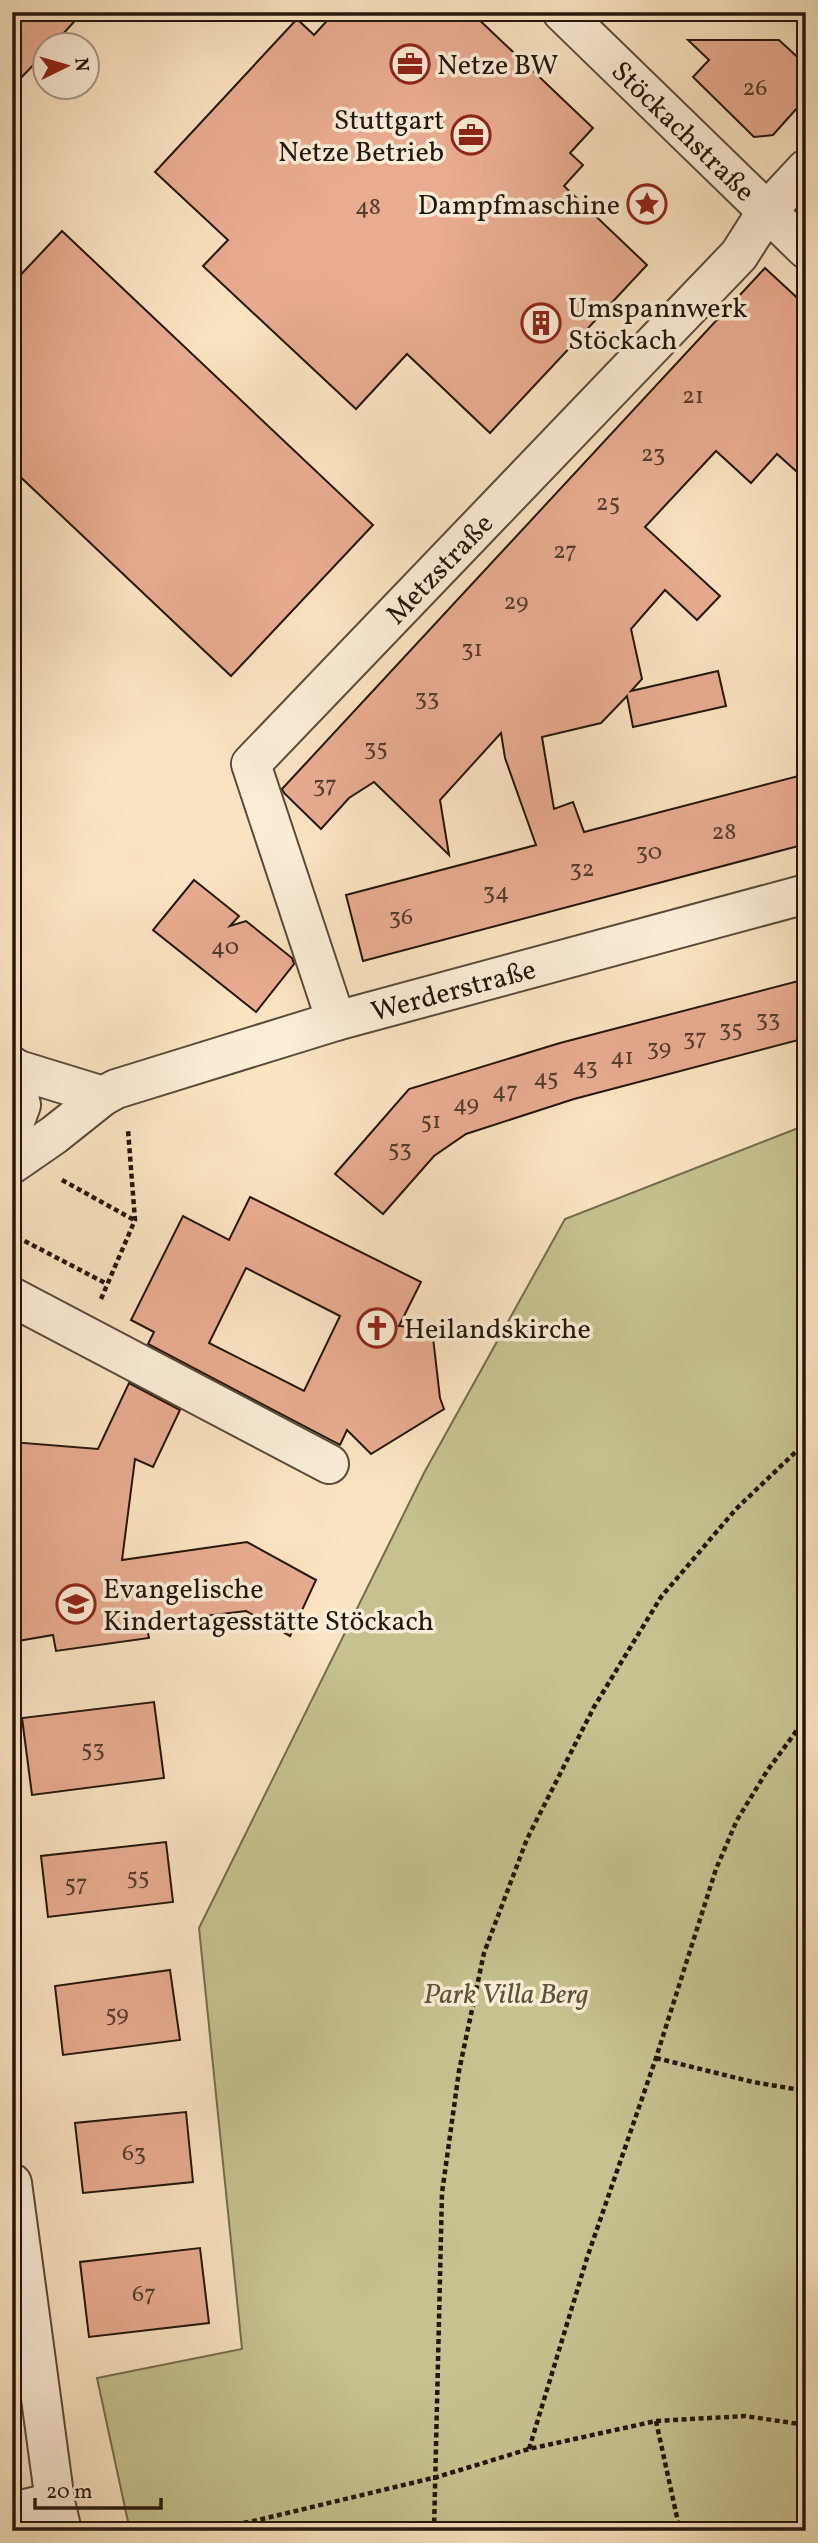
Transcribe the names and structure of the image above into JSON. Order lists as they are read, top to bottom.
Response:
{
  "streets": {
    "street": ["Stöckachstraße", "Metzstraße", "Werderstraße"]
  },
  "crossings": [
    ["Stöckachstraße", "Metzstraße"],
    ["Metzstraße", "Werderstraße"]
  ],
  "parks": ["Park Villa Berg"],
  "places": {
    "office": ["Netze BW", "Stuttgart Netze Betrieb"],
    "place": ["Dampfmaschine"],
    "building": ["Umspannwerk Stöckach"],
    "church": ["Heilandskirche"],
    "school or university": ["Evangelische Kindertagesstätte Stöckach"]
  },
  "house_numbers": [
    "26",
    "48",
    "21",
    "23",
    "25",
    "27",
    "29",
    "31",
    "33",
    "35",
    "37",
    "28",
    "30",
    "32",
    "34",
    "36",
    "40",
    "33",
    "35",
    "37",
    "39",
    "41",
    "43",
    "45",
    "47",
    "49",
    "51",
    "53",
    "53",
    "55",
    "57",
    "59",
    "63",
    "67"
  ],
  "scale_bar": "20 m",
  "north": "right"
}
